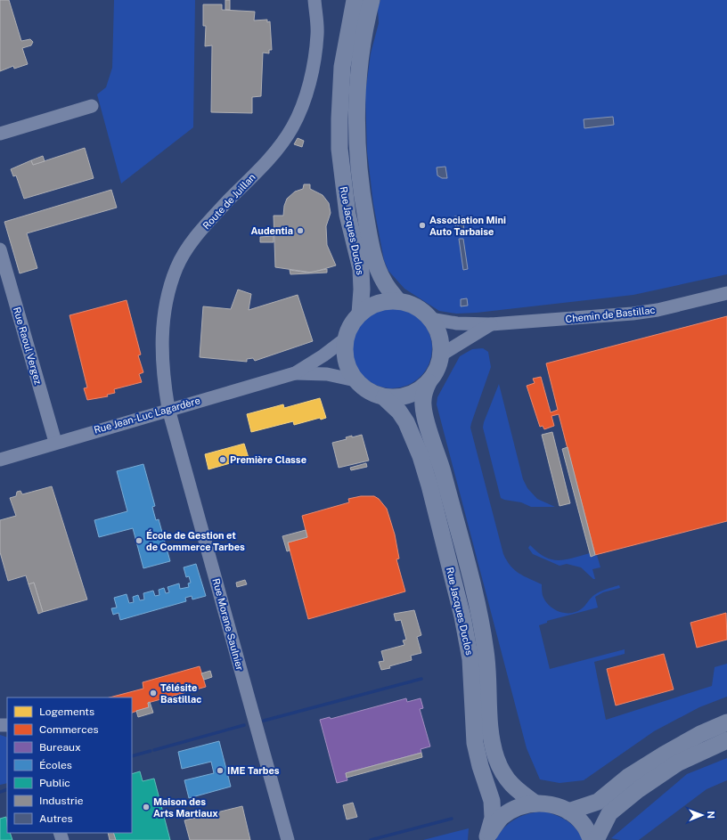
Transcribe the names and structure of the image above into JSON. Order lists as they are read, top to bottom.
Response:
{
  "streets": {
    "main road": ["Rue Jacques Duclos"],
    "street": [
      "Route de Juillan",
      "Chemin de Bastillac",
      "Rue Raoul Vergez",
      "Rue Jean-Luc Lagardère",
      "Rue Morane Saulnier"
    ]
  },
  "crossings": [
    ["Route de Juillan", "Rue Jean-Luc Lagardère"],
    ["Route de Juillan", "Rue Morane Saulnier"],
    ["Rue Jacques Duclos", "Chemin de Bastillac"],
    ["Rue Jacques Duclos", "Rue Jean-Luc Lagardère"],
    ["Chemin de Bastillac", "Rue Jean-Luc Lagardère"],
    ["Rue Raoul Vergez", "Rue Jean-Luc Lagardère"],
    ["Rue Jean-Luc Lagardère", "Rue Morane Saulnier"]
  ],
  "places": [
    "Association Mini Auto Tarbaise",
    "Audentia",
    "Première Classe",
    "École de Gestion et de Commerce Tarbes",
    "Télésite Bastillac",
    "IME Tarbes",
    "Maison des Arts Martiaux"
  ],
  "legend": [
    "Logements",
    "Commerces",
    "Bureaux",
    "Écoles",
    "Public",
    "Industrie",
    "Autres"
  ],
  "north": "right"
}
